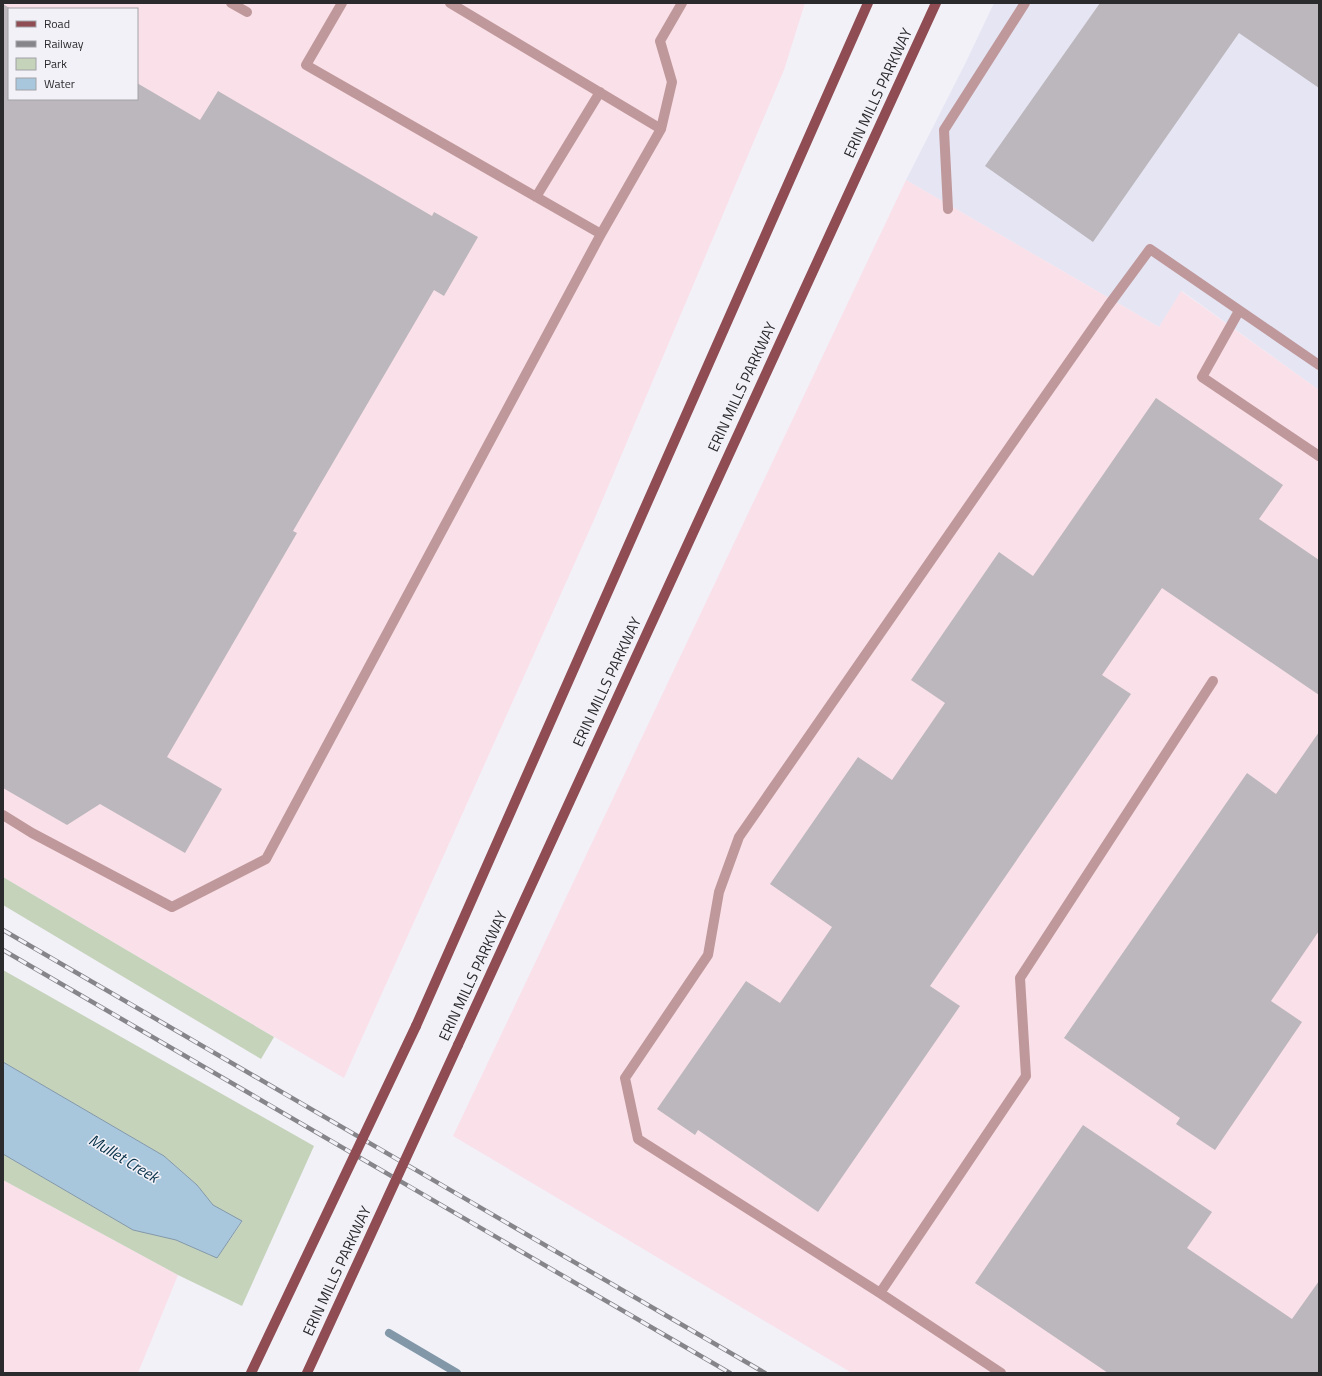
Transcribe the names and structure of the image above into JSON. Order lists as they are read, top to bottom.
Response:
{
  "streets": {
    "main road": ["ERIN MILLS PARKWAY"]
  },
  "water": ["Mullet Creek"],
  "legend": [
    "Road",
    "Railway",
    "Park",
    "Water"
  ]
}
